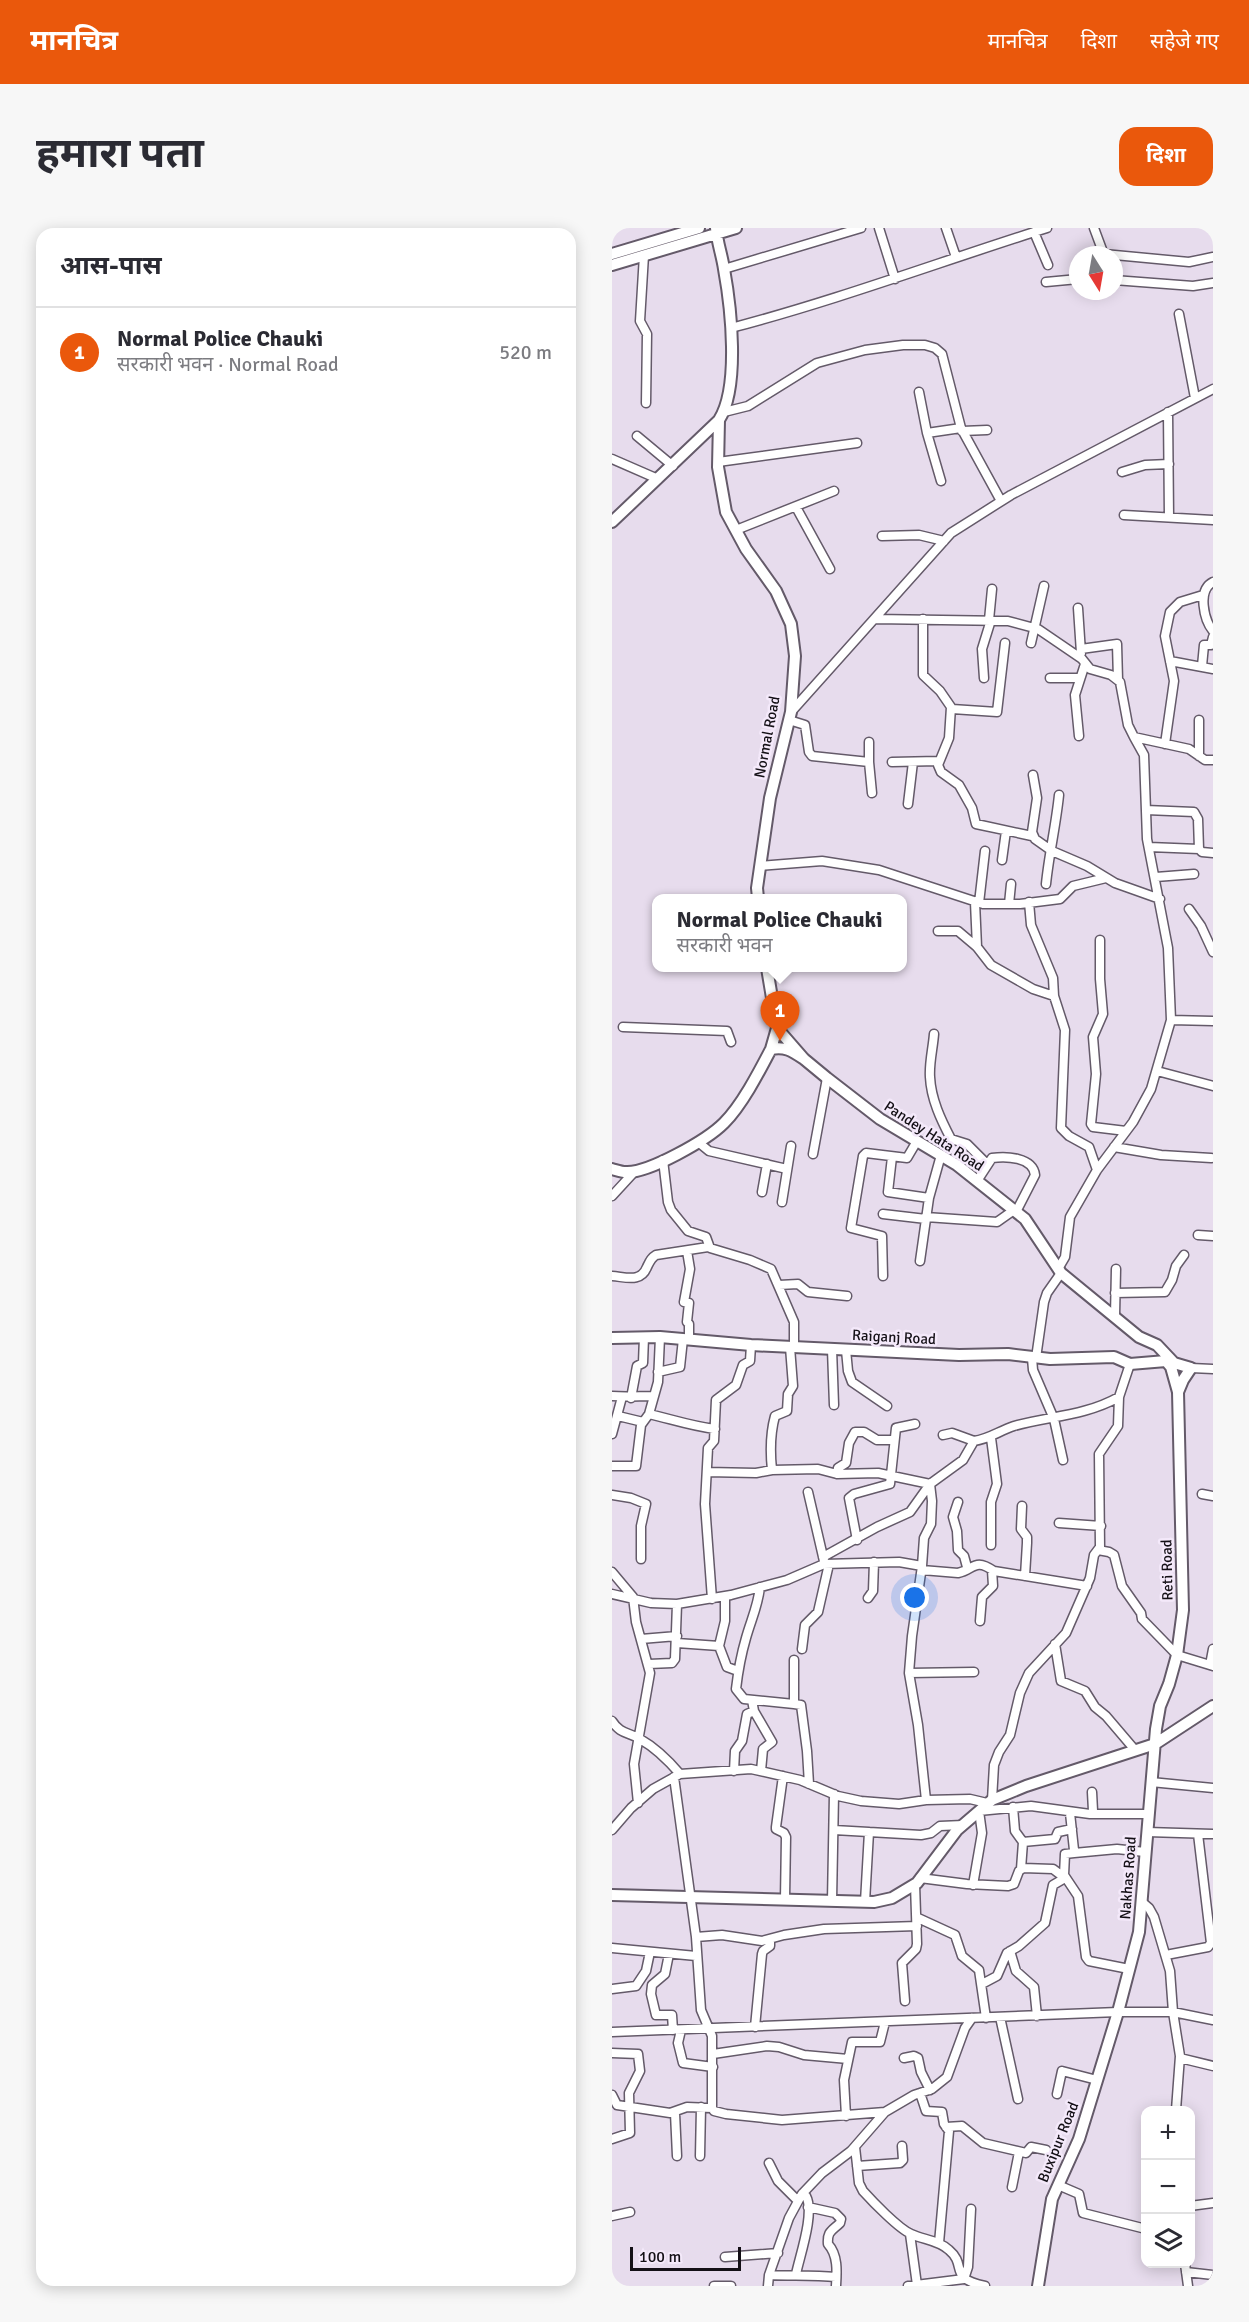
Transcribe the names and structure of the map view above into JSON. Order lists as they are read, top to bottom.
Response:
{
  "streets": {
    "main road": [
      "Normal Road",
      "Pandey Hata Road",
      "Raiganj Road",
      "Reti Road",
      "Nakhas Road",
      "Buxipur Road"
    ]
  },
  "crossings": [
    ["Pandey Hata Road", "Raiganj Road"],
    ["Pandey Hata Road", "Reti Road"],
    ["Raiganj Road", "Reti Road"],
    ["Reti Road", "Nakhas Road"],
    ["Nakhas Road", "Buxipur Road"]
  ],
  "scale_bar": "100 m",
  "north": "bottom",
  "page": {
    "header": "मानचित्र",
    "nav": ["मानचित्र", "दिशा", "सहेजे गए"],
    "buttons": "दिशा",
    "title": "हमारा पता",
    "heading": "आस-पास",
    "list": [
      {
        "mark": "1",
        "name": "Normal Police Chauki",
        "note": "सरकारी भवन · Normal Road",
        "value": "520 m"
      }
    ],
    "popup": ["Normal Police Chauki", "सरकारी भवन"],
    "pins": "1",
    "map_buttons": ["+", "−"],
    "scale": "100 m"
  }
}
